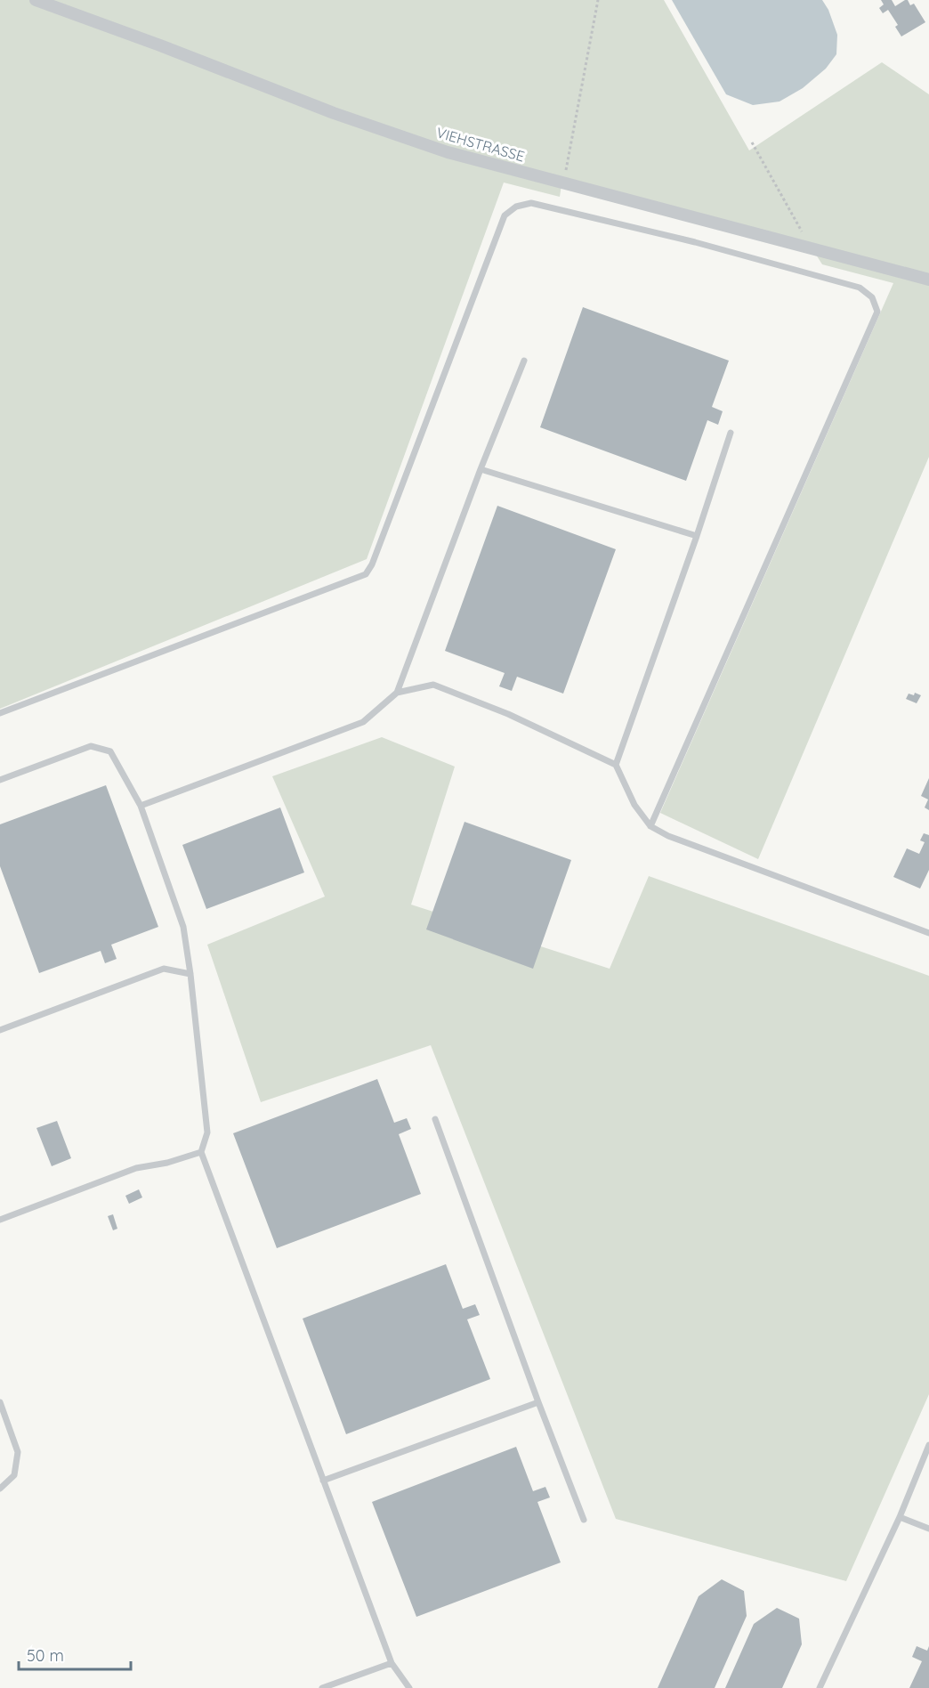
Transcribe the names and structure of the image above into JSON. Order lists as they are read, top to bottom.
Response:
{
  "streets": {
    "street": ["VIEHSTRASSE"]
  },
  "scale_bar": "50 m"
}
